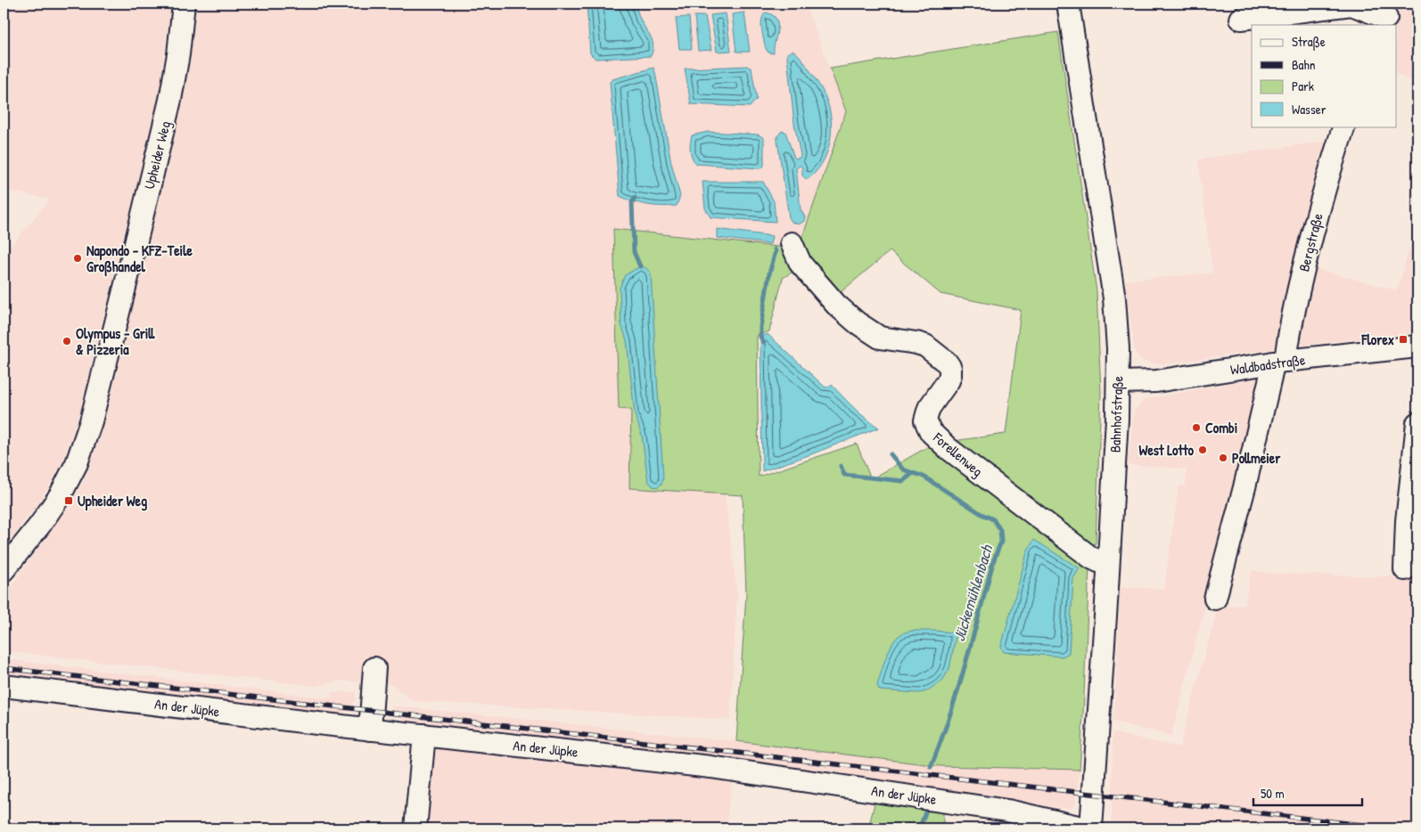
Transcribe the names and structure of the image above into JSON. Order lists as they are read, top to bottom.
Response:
{
  "streets": {
    "street": [
      "Upheider Weg",
      "Bergstraße",
      "Waldbadstraße",
      "Bahnhofstraße",
      "Forellenweg",
      "An der Jüpke"
    ]
  },
  "crossings": [
    ["Bergstraße", "Waldbadstraße"],
    ["Waldbadstraße", "Bahnhofstraße"],
    ["Bahnhofstraße", "Forellenweg"]
  ],
  "water": ["Jückemühlenbach"],
  "places": {
    "other": [
      "Napondo - KFZ-Teile Großhandel",
      "Olympus - Grill & Pizzeria",
      "Combi",
      "West Lotto",
      "Pollmeier"
    ],
    "transit": ["Florex", "Upheider Weg"]
  },
  "legend": [
    "Straße",
    "Bahn",
    "Park",
    "Wasser"
  ],
  "scale_bar": "50 m"
}
